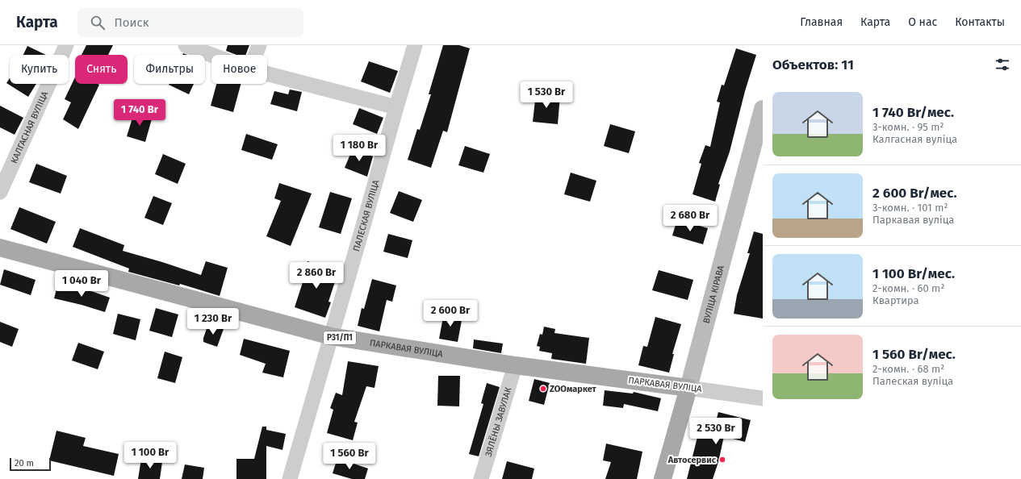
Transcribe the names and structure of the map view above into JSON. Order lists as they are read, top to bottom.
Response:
{
  "streets": {
    "main road": ["ВУЛІЦА КІРАВА", "Р31/П1", "ПАРКАВАЯ ВУЛІЦА"],
    "street": ["КАЛГАСНАЯ ВУЛІЦА", "ПАЛЕСКАЯ ВУЛІЦА", "ЗЯЛЁНЫ ЗАВУЛАК"]
  },
  "crossings": [
    ["ПАЛЕСКАЯ ВУЛІЦА", "ПАРКАВАЯ ВУЛІЦА"],
    ["ВУЛІЦА КІРАВА", "ПАРКАВАЯ ВУЛІЦА"],
    ["ПАРКАВАЯ ВУЛІЦА", "ЗЯЛЁНЫ ЗАВУЛАК"]
  ],
  "places": ["ZOOмаркет", "Автосервис"],
  "scale_bar": "20 m",
  "page": {
    "header": "Карта",
    "search": "Поиск",
    "nav": [
      "Главная",
      "Карта",
      "О нас",
      "Контакты"
    ],
    "heading": "Объектов: 11",
    "chip": [
      "Купить",
      "Снять",
      "Фильтры",
      "Новое"
    ],
    "price": [
      "1 530 Br",
      "1 740 Br",
      "1 180 Br",
      "2 680 Br",
      "2 860 Br",
      "1 040 Br",
      "2 600 Br",
      "1 230 Br",
      "2 530 Br",
      "1 100 Br",
      "1 560 Br"
    ],
    "list": [
      {
        "name": "1 740 Br/мес.",
        "note": "3-комн. · 95 m² · Калгасная вуліца"
      },
      {
        "name": "2 600 Br/мес.",
        "note": "3-комн. · 101 m² · Паркавая вуліца"
      },
      {
        "name": "1 100 Br/мес.",
        "note": "2-комн. · 60 m² · Квартира"
      },
      {
        "name": "1 560 Br/мес.",
        "note": "2-комн. · 68 m² · Палеская вуліца"
      }
    ],
    "scale": "20 m"
  }
}
